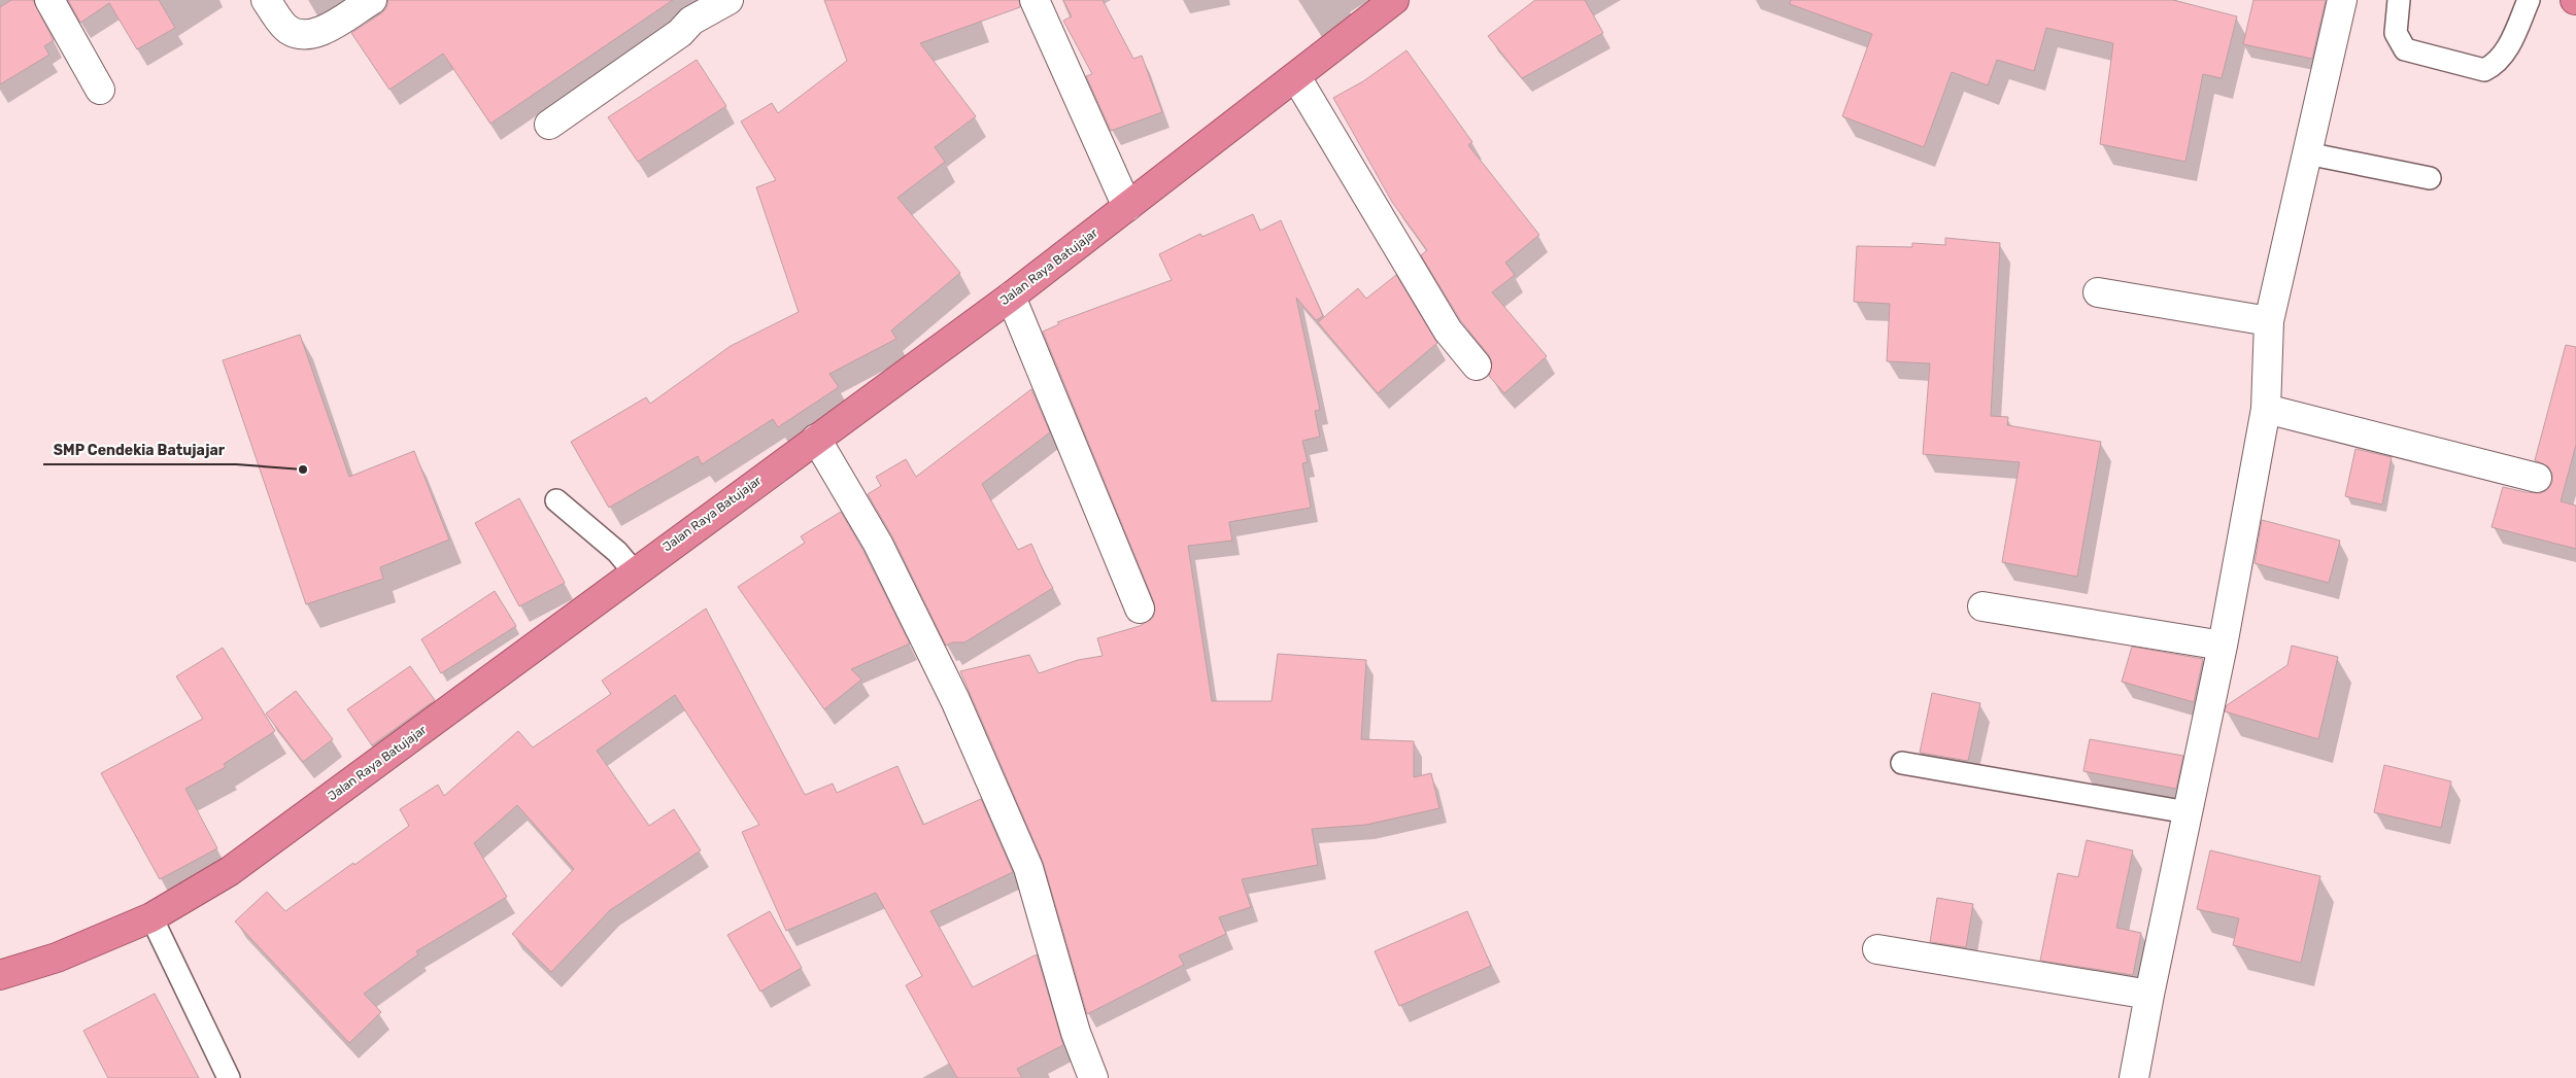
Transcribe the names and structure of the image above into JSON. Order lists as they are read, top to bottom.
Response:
{
  "streets": {
    "highway": ["Jalan Raya Batujajar"]
  },
  "places": ["SMP Cendekia Batujajar"]
}
